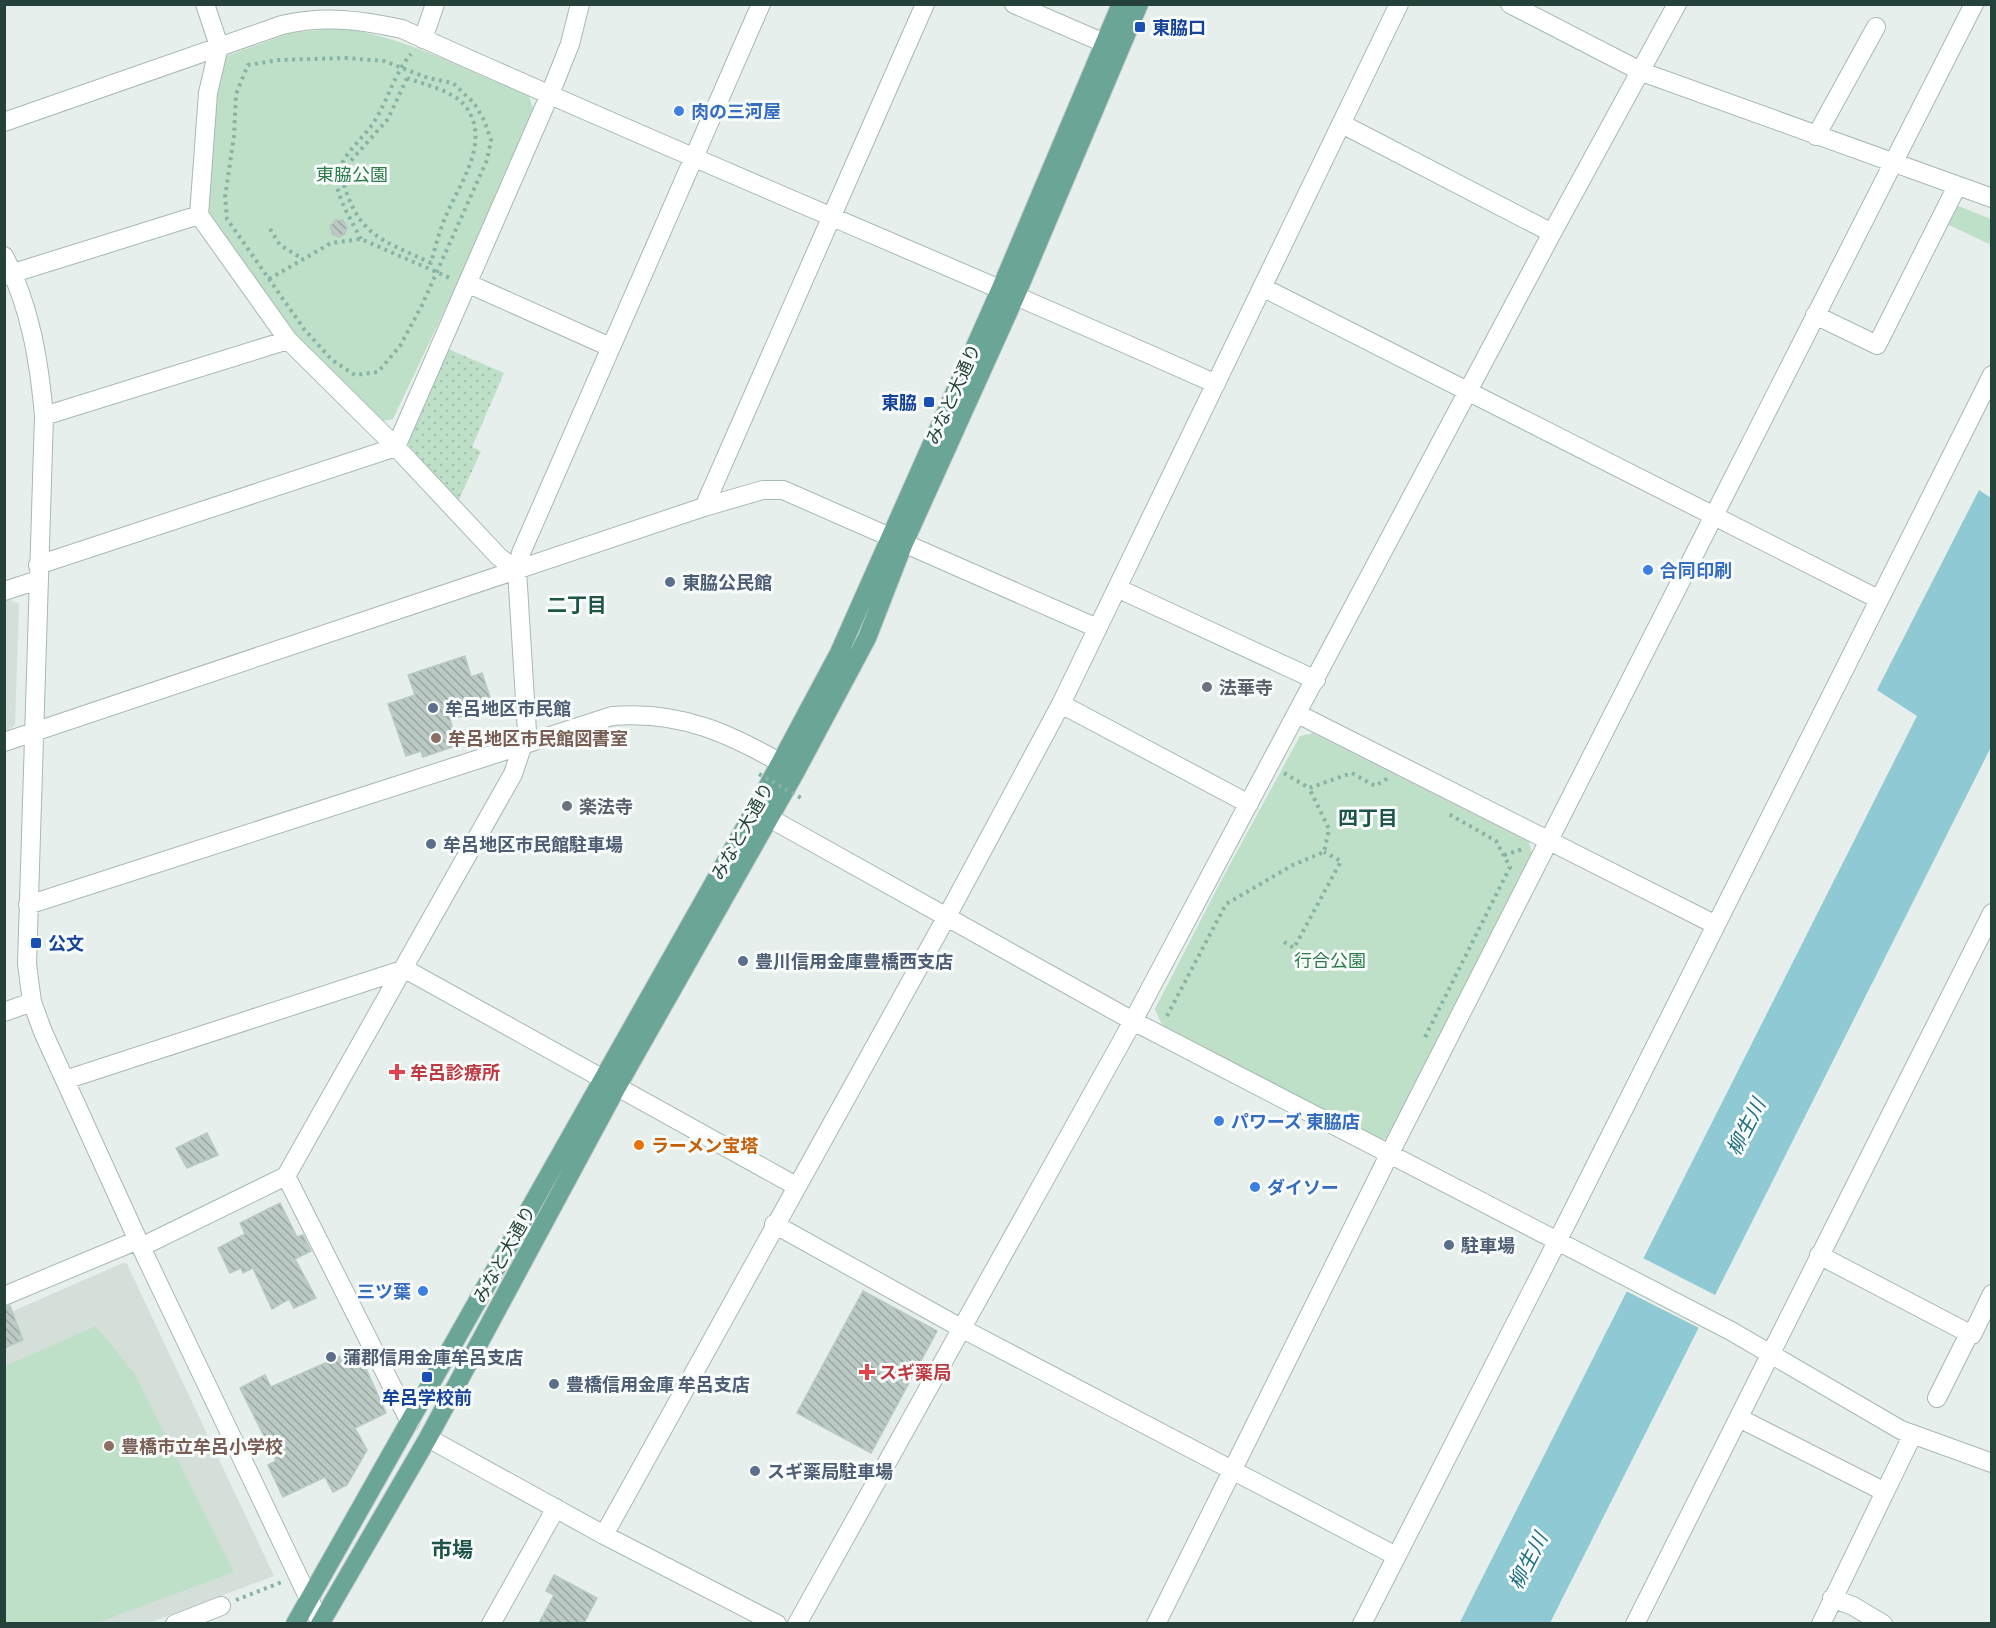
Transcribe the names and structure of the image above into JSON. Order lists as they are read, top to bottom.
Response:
{
  "streets": {
    "main road": ["みなと大通り"]
  },
  "districts": ["二丁目", "四丁目", "市場"],
  "water": ["柳生川"],
  "parks": ["東脇公園", "行合公園"],
  "places": {
    "transit": [
      "東脇口",
      "東脇",
      "公文",
      "牟呂学校前"
    ],
    "other": [
      "肉の三河屋",
      "合同印刷",
      "東脇公民館",
      "法華寺",
      "牟呂地区市民館",
      "牟呂地区市民館図書室",
      "楽法寺",
      "牟呂地区市民館駐車場",
      "豊川信用金庫豊橋西支店",
      "パワーズ 東脇店",
      "ラーメン宝塔",
      "ダイソー",
      "駐車場",
      "三ツ葉",
      "蒲郡信用金庫牟呂支店",
      "豊橋信用金庫 牟呂支店",
      "豊橋市立牟呂小学校",
      "スギ薬局駐車場"
    ],
    "health": ["牟呂診療所", "スギ薬局"]
  }
}
